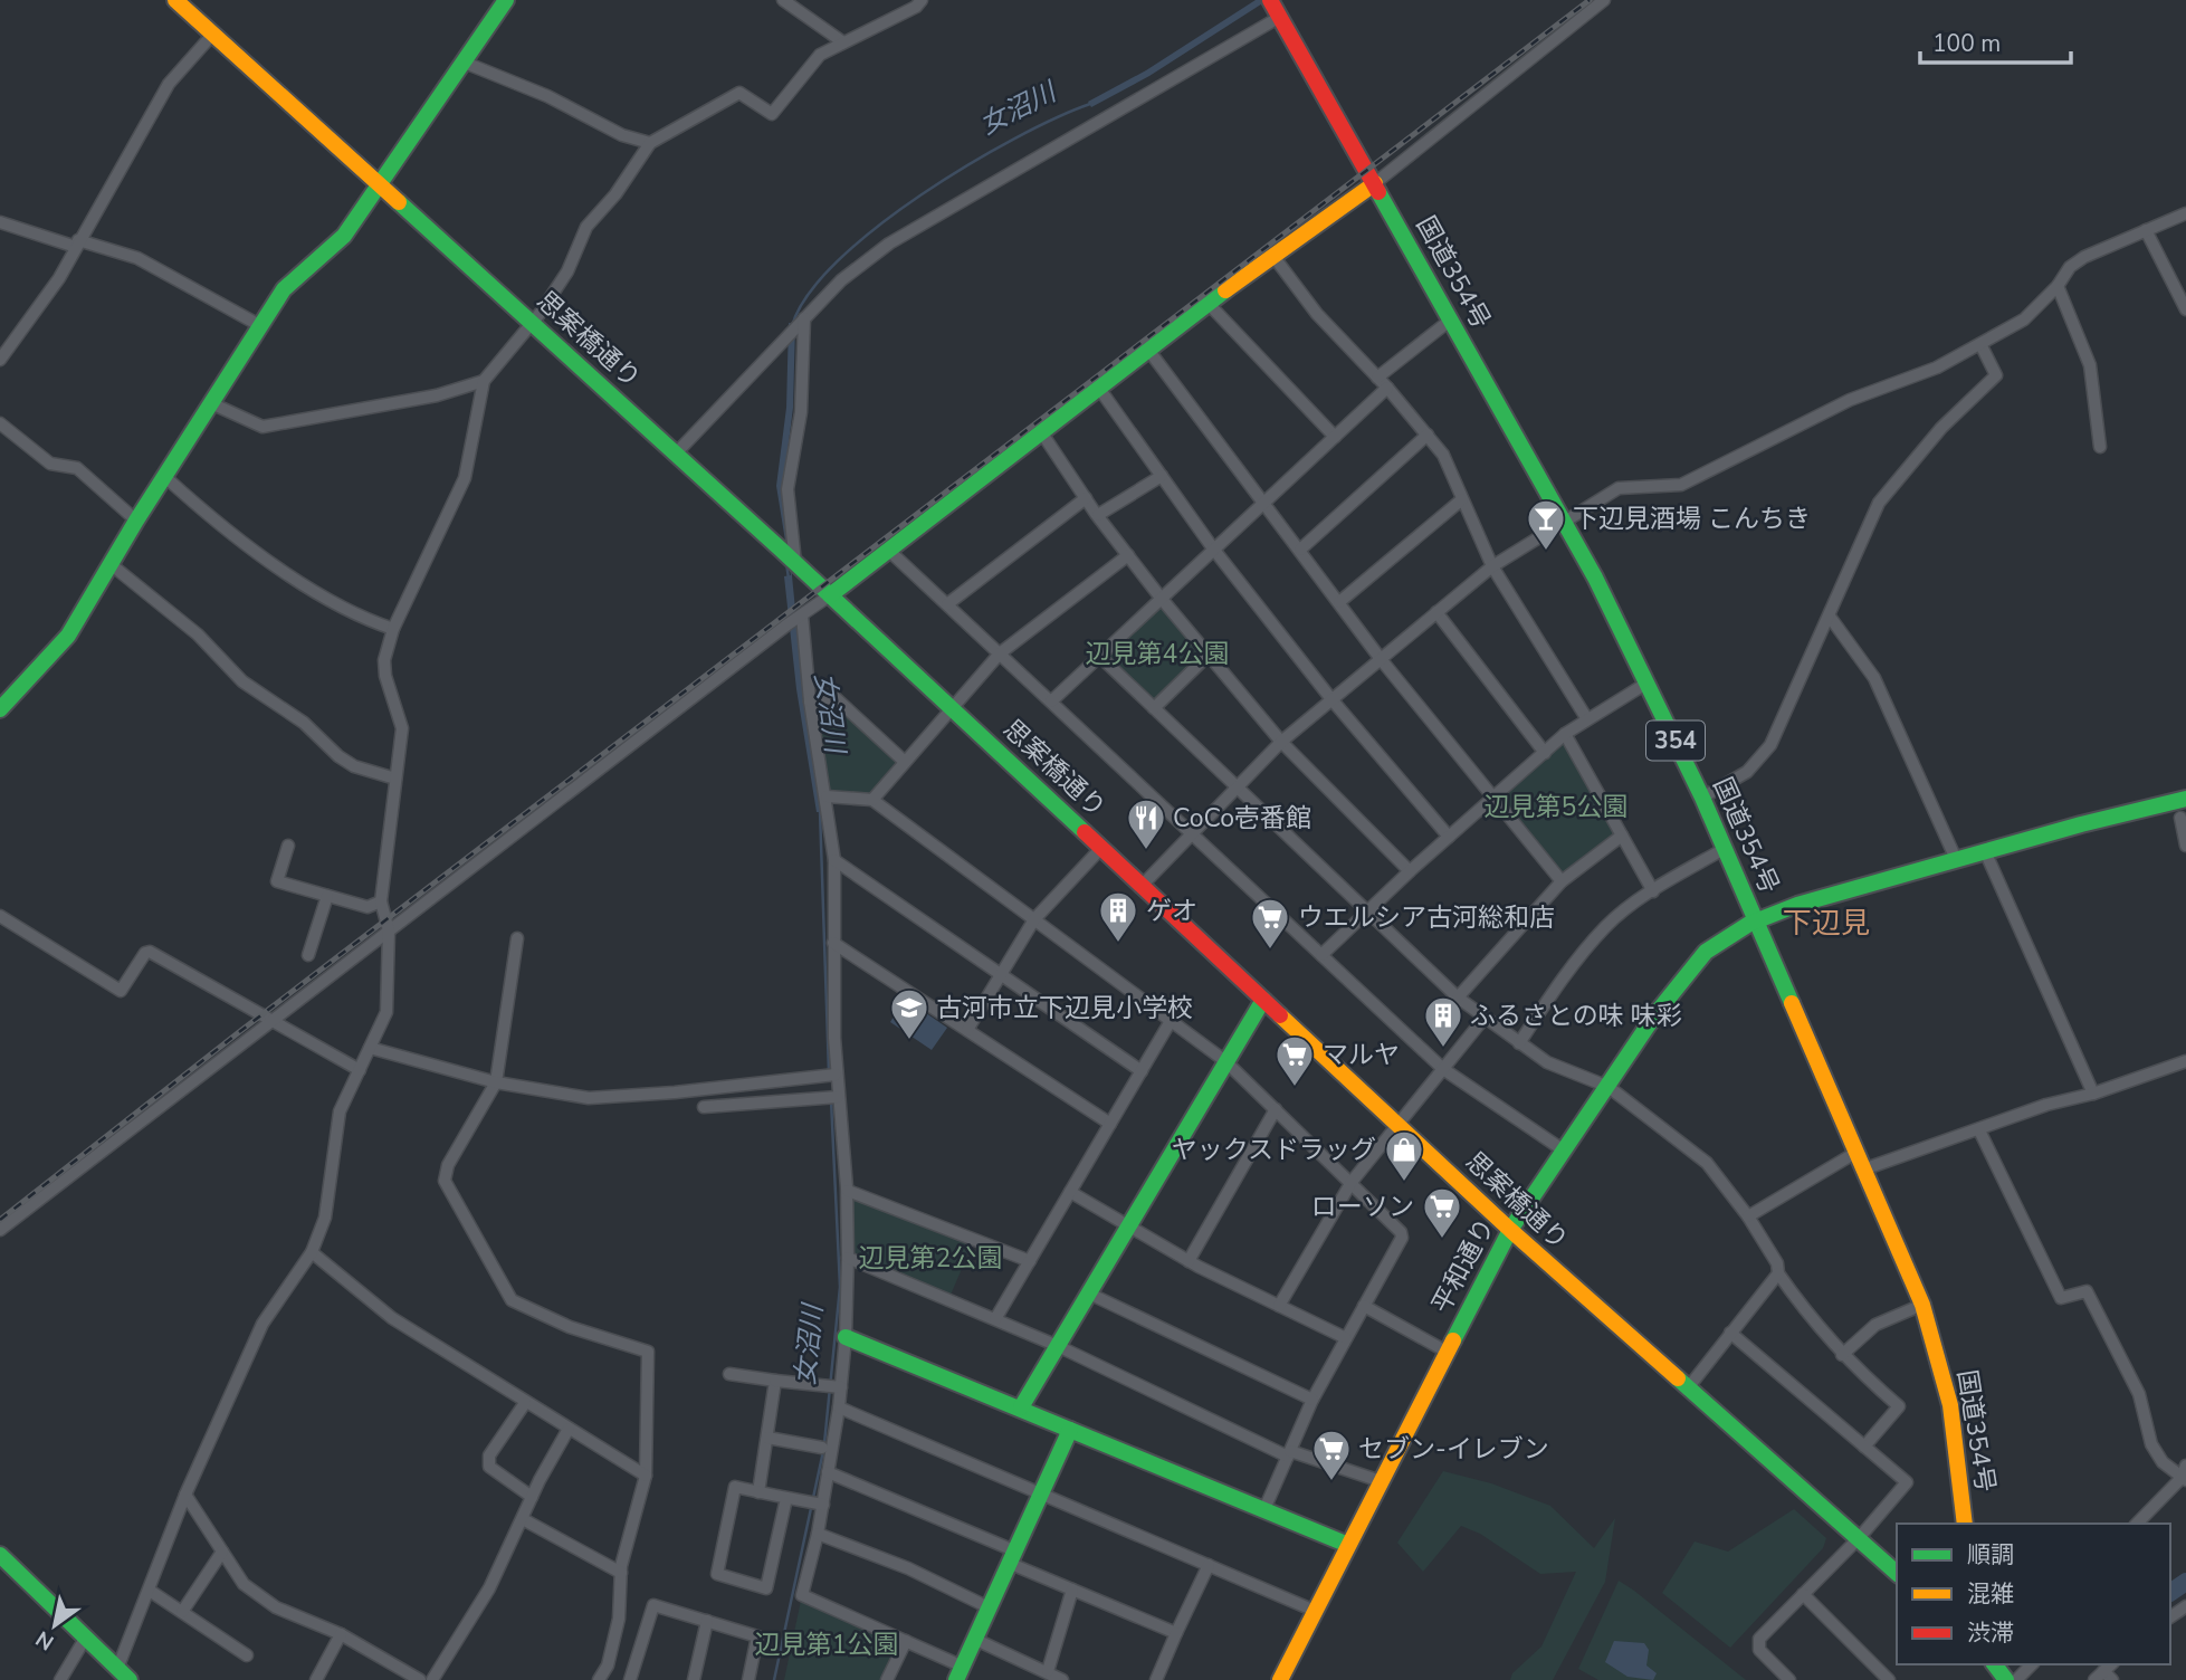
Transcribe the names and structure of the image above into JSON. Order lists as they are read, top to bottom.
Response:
{
  "streets": {
    "main road": [
      "国道354号",
      "思案橋通り",
      "354",
      "平和通り"
    ]
  },
  "crossings": [
    ["国道354号", "平和通り"],
    ["思案橋通り", "平和通り"]
  ],
  "districts": ["下辺見"],
  "water": ["女沼川"],
  "parks": [
    "辺見第4公園",
    "辺見第5公園",
    "辺見第2公園",
    "辺見第1公園"
  ],
  "places": {
    "bar": ["下辺見酒場 こんちき"],
    "restaurant": ["CoCo壱番館"],
    "building": ["ゲオ", "ふるさとの味 味彩"],
    "supermarket": [
      "ウエルシア古河総和店",
      "マルヤ",
      "ローソン",
      "セブン-イレブン"
    ],
    "school or university": ["古河市立下辺見小学校"],
    "shop": ["ヤックスドラッグ"]
  },
  "legend": ["順調", "混雑", "渋滞"],
  "scale_bar": "100 m",
  "north": "bottom left"
}
